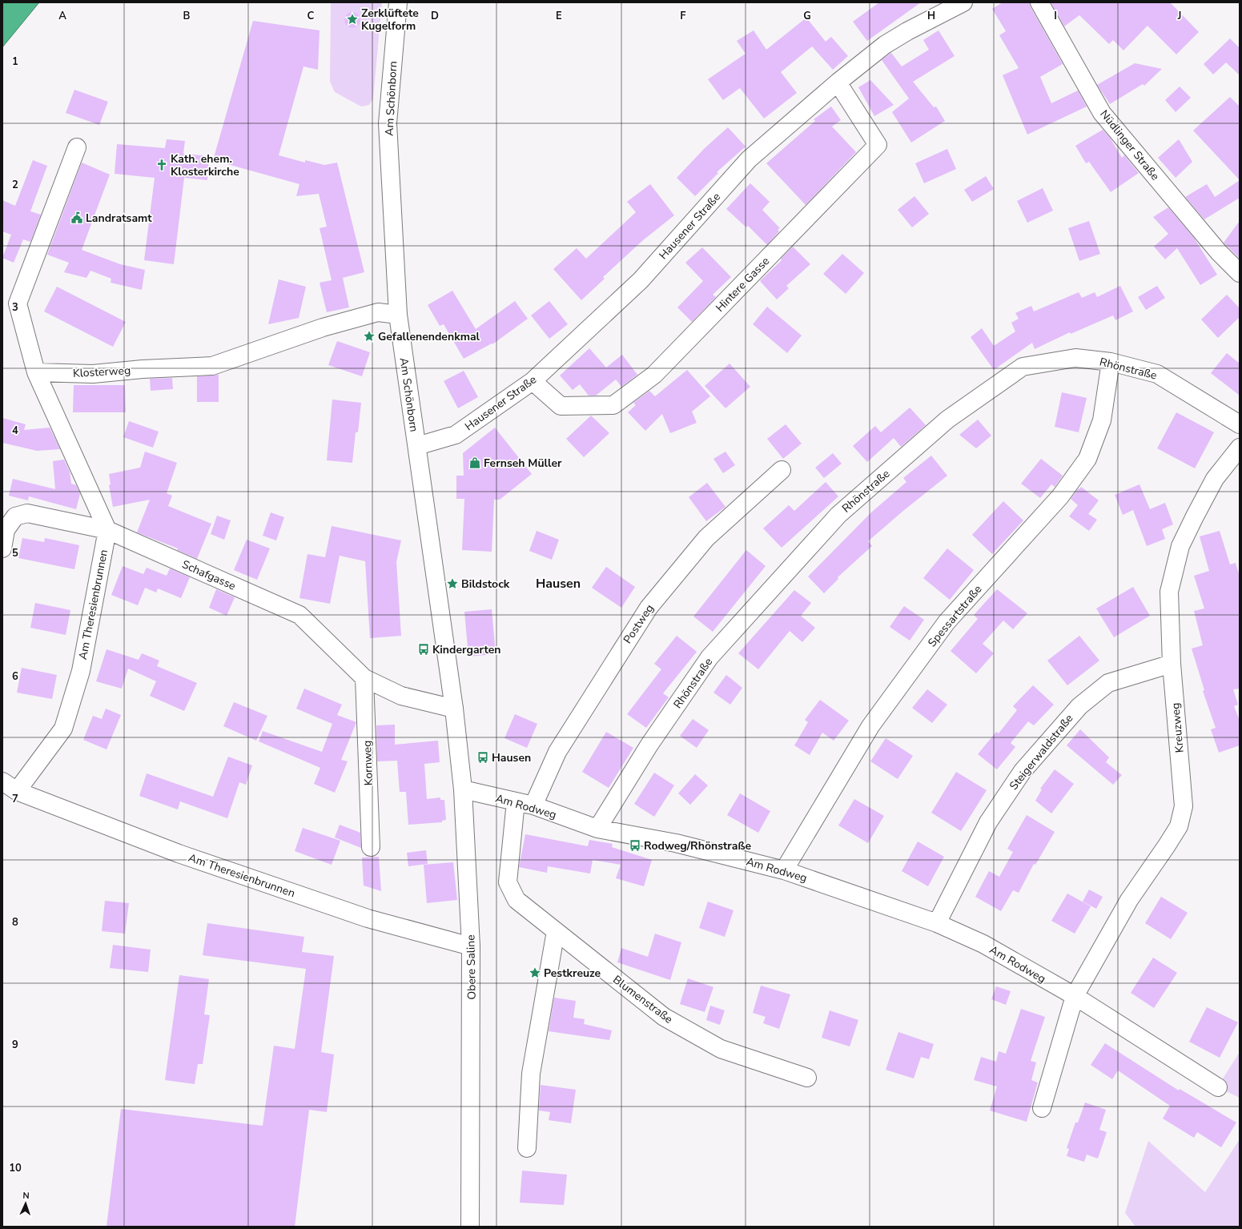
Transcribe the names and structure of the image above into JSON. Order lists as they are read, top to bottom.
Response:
{
  "streets": {
    "street": [
      "Am Schönborn",
      "Nüdlinger Straße",
      "Hausener Straße",
      "Hintere Gasse",
      "Rhönstraße",
      "Klosterweg",
      "Schafgasse",
      "Am Theresienbrunnen",
      "Spessartstraße",
      "Postweg",
      "Kreuzweg",
      "Steigerwaldstraße",
      "Kornweg",
      "Am Rodweg",
      "Obere Saline",
      "Blumenstraße"
    ]
  },
  "crossings": [
    ["Am Schönborn", "Hausener Straße"],
    ["Am Schönborn", "Klosterweg"],
    ["Am Schönborn", "Schafgasse"],
    ["Am Schönborn", "Obere Saline"],
    ["Hausener Straße", "Hintere Gasse"],
    ["Rhönstraße", "Spessartstraße"],
    ["Rhönstraße", "Am Rodweg"],
    ["Schafgasse", "Am Theresienbrunnen"],
    ["Schafgasse", "Kornweg"],
    ["Schafgasse", "Obere Saline"],
    ["Am Theresienbrunnen", "Obere Saline"],
    ["Spessartstraße", "Am Rodweg"],
    ["Postweg", "Am Rodweg"],
    ["Kreuzweg", "Steigerwaldstraße"],
    ["Kreuzweg", "Am Rodweg"],
    ["Steigerwaldstraße", "Am Rodweg"],
    ["Am Rodweg", "Obere Saline"],
    ["Am Rodweg", "Blumenstraße"]
  ],
  "districts": ["Hausen"],
  "places": {
    "place": [
      "Zerklüftete Kugelform",
      "Gefallenendenkmal",
      "Bildstock",
      "Pestkreuze"
    ],
    "church": ["Kath. ehem. Klosterkirche"],
    "public building": ["Landratsamt"],
    "shop": ["Fernseh Müller"],
    "bus stop": ["Kindergarten", "Hausen", "Rodweg/Rhönstraße"]
  },
  "north": "top",
  "grid": {
    "columns": [
      "A",
      "B",
      "C",
      "D",
      "E",
      "F",
      "G",
      "H",
      "I",
      "J"
    ],
    "rows": [
      "1",
      "2",
      "3",
      "4",
      "5",
      "6",
      "7",
      "8",
      "9",
      "10"
    ]
  }
}
